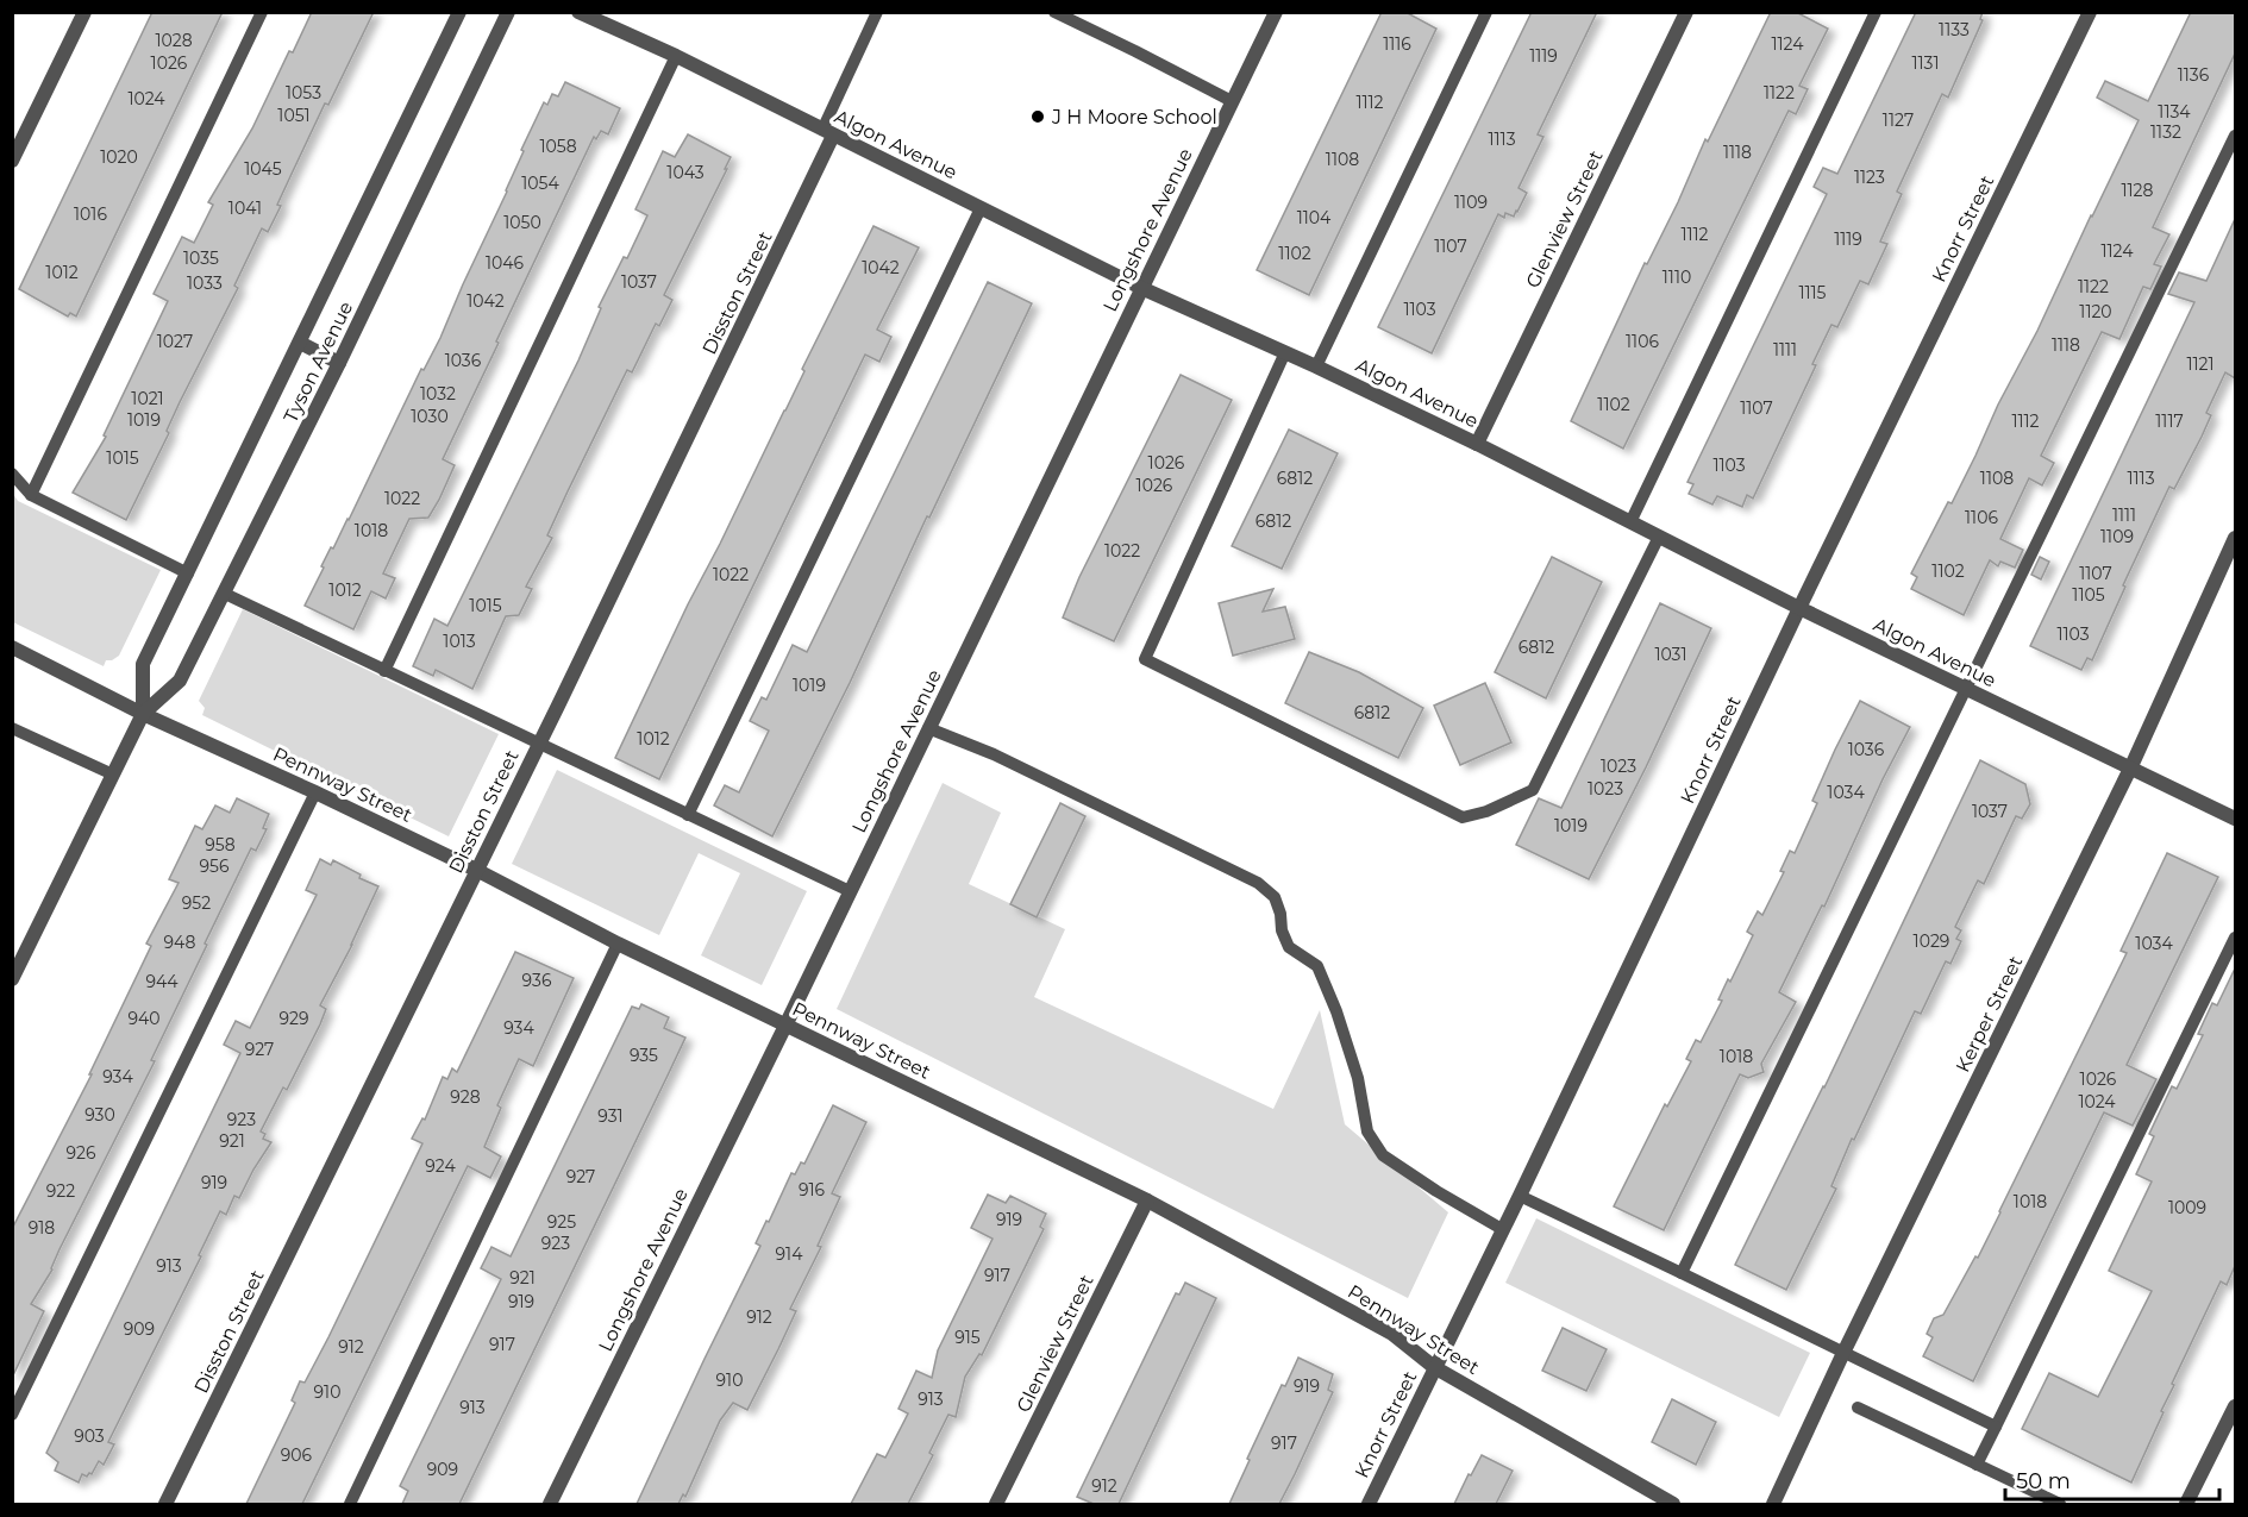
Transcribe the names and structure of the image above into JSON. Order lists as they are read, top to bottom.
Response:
{
  "streets": {
    "street": [
      "Algon Avenue",
      "Glenview Street",
      "Knorr Street",
      "Longshore Avenue",
      "Disston Street",
      "Tyson Avenue",
      "Pennway Street",
      "Kerper Street"
    ]
  },
  "crossings": [
    ["Algon Avenue", "Glenview Street"],
    ["Algon Avenue", "Knorr Street"],
    ["Algon Avenue", "Longshore Avenue"],
    ["Algon Avenue", "Disston Street"],
    ["Algon Avenue", "Kerper Street"],
    ["Glenview Street", "Pennway Street"],
    ["Knorr Street", "Pennway Street"],
    ["Longshore Avenue", "Pennway Street"],
    ["Disston Street", "Pennway Street"],
    ["Tyson Avenue", "Pennway Street"]
  ],
  "places": ["J H Moore School"],
  "house_numbers": [
    "1133",
    "1028",
    "1116",
    "1124",
    "1119",
    "1026",
    "1131",
    "1136",
    "1053",
    "1122",
    "1024",
    "1112",
    "1134",
    "1051",
    "1127",
    "1132",
    "1113",
    "1058",
    "1118",
    "1020",
    "1108",
    "1045",
    "1043",
    "1123",
    "1054",
    "1128",
    "1109",
    "1041",
    "1016",
    "1104",
    "1050",
    "1112",
    "1119",
    "1107",
    "1124",
    "1102",
    "1035",
    "1046",
    "1042",
    "1012",
    "1110",
    "1037",
    "1033",
    "1122",
    "1115",
    "1042",
    "1103",
    "1120",
    "1027",
    "1106",
    "1118",
    "1111",
    "1036",
    "1121",
    "1032",
    "1021",
    "1102",
    "1107",
    "1030",
    "1019",
    "1112",
    "1117",
    "1015",
    "1026",
    "1103",
    "6812",
    "1108",
    "1113",
    "1026",
    "1022",
    "1111",
    "1106",
    "6812",
    "1018",
    "1109",
    "1022",
    "1102",
    "1107",
    "1022",
    "1012",
    "1105",
    "1015",
    "1103",
    "1013",
    "6812",
    "1031",
    "1019",
    "6812",
    "1012",
    "1036",
    "1023",
    "1023",
    "1034",
    "1037",
    "1019",
    "958",
    "956",
    "952",
    "1029",
    "948",
    "1034",
    "936",
    "944",
    "940",
    "929",
    "934",
    "927",
    "935",
    "1018",
    "934",
    "1026",
    "928",
    "1024",
    "930",
    "931",
    "923",
    "921",
    "926",
    "924",
    "927",
    "919",
    "916",
    "922",
    "1018",
    "1009",
    "919",
    "925",
    "918",
    "923",
    "914",
    "913",
    "917",
    "921",
    "919",
    "912",
    "909",
    "915",
    "917",
    "912",
    "910",
    "919",
    "910",
    "913",
    "913",
    "903",
    "917",
    "906",
    "909",
    "912"
  ],
  "scale_bar": "50 m"
}
